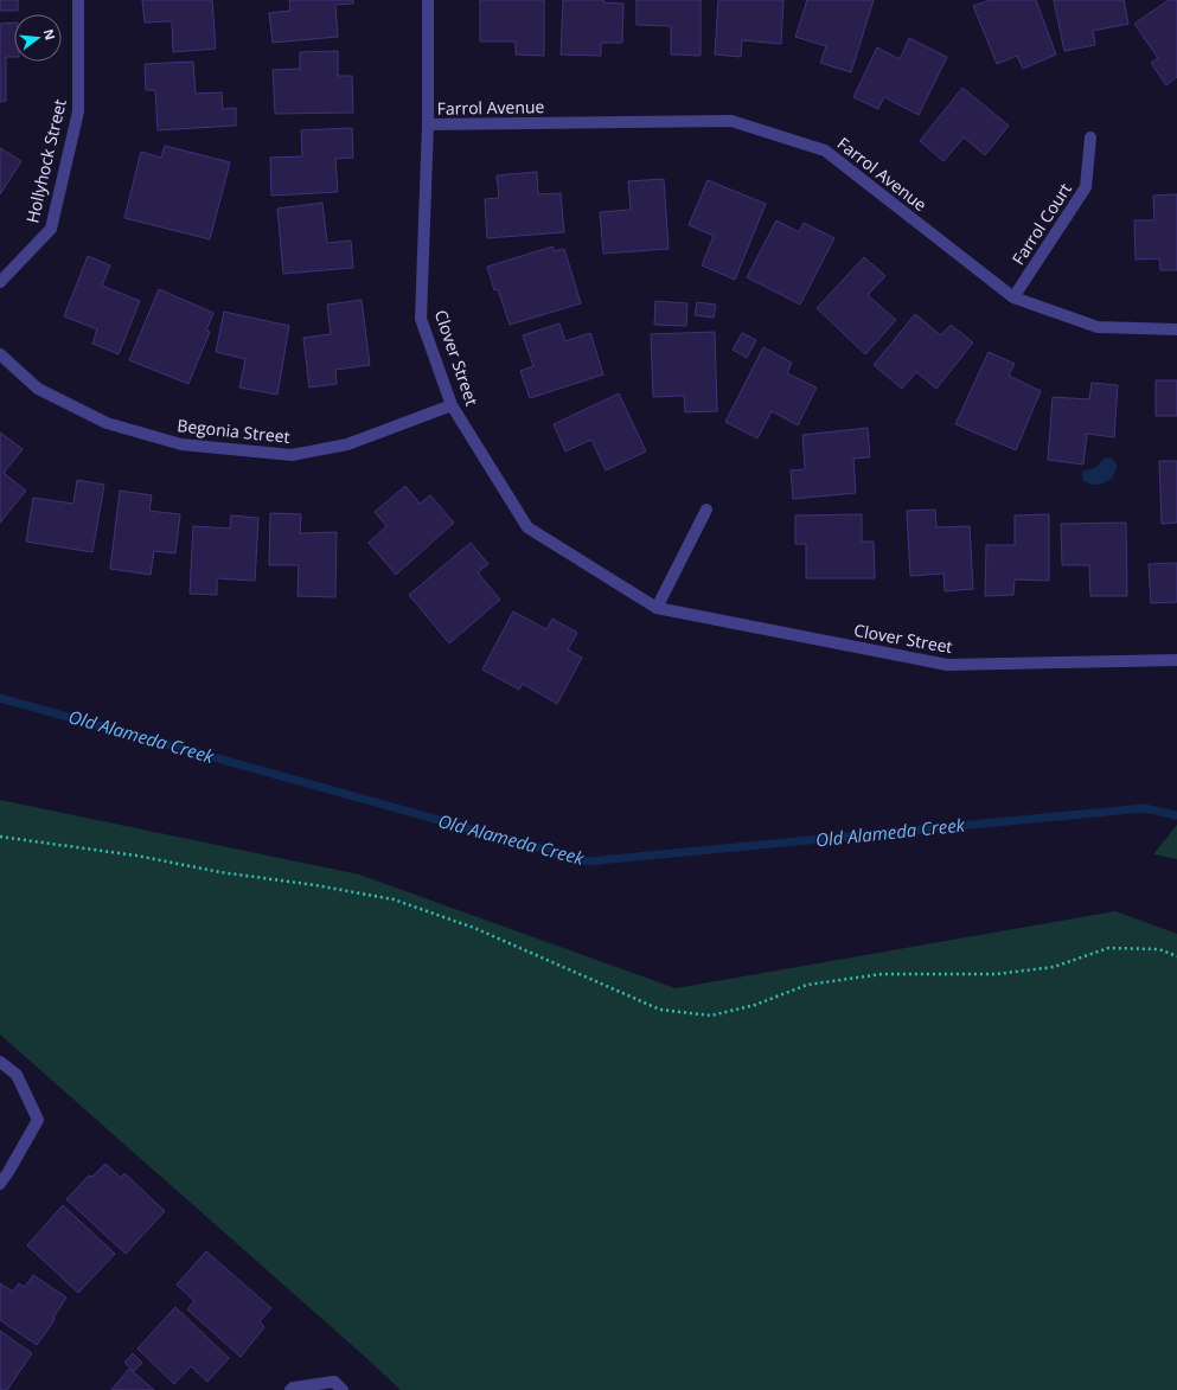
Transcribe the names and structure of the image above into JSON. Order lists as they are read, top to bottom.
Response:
{
  "streets": {
    "street": [
      "Farrol Avenue",
      "Hollyhock Street",
      "Farrol Court",
      "Clover Street",
      "Begonia Street"
    ]
  },
  "crossings": [
    ["Farrol Avenue", "Farrol Court"],
    ["Farrol Avenue", "Clover Street"],
    ["Clover Street", "Begonia Street"]
  ],
  "water": ["Old Alameda Creek"],
  "north": "right"
}
